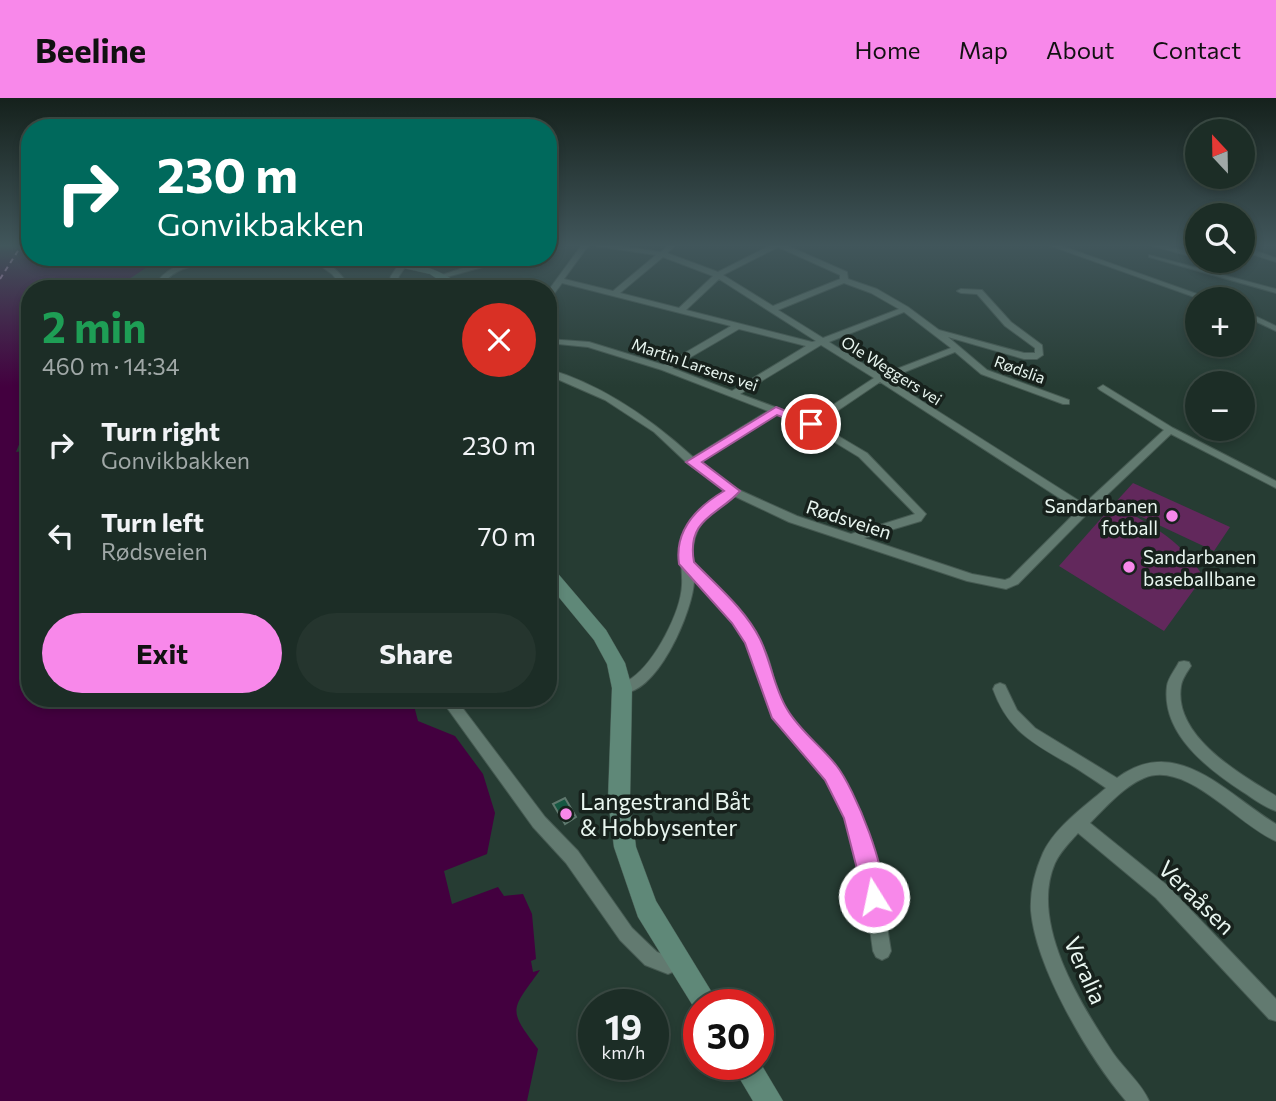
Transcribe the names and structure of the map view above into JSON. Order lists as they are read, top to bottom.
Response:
{
  "streets": {
    "street": [
      "Martin Larsens vei",
      "Rødslia",
      "Ole Weggers vei",
      "Rødsveien",
      "Veraåsen",
      "Veralia"
    ]
  },
  "crossings": [
    ["Martin Larsens vei", "Rødsveien"],
    ["Ole Weggers vei", "Rødsveien"],
    ["Veraåsen", "Veralia"]
  ],
  "places": ["Sandarbanen fotball", "Sandarbanen baseballbane", "Langestrand Båt & Hobbysenter"],
  "north": "top",
  "page": {
    "header": "Beeline",
    "nav": [
      "Home",
      "Map",
      "About",
      "Contact"
    ],
    "map_buttons": ["+", "−"],
    "turn": ["230 m", "Gonvikbakken"],
    "heading": ["2 min", "460 m · 14:34"],
    "list": [
      {
        "name": "Turn right",
        "note": "Gonvikbakken",
        "value": "230 m"
      },
      {
        "name": "Turn left",
        "note": "Rødsveien",
        "value": "70 m"
      }
    ],
    "buttons": ["Exit", "Share"],
    "speed": "19 km/h",
    "limit": "30"
  }
}
